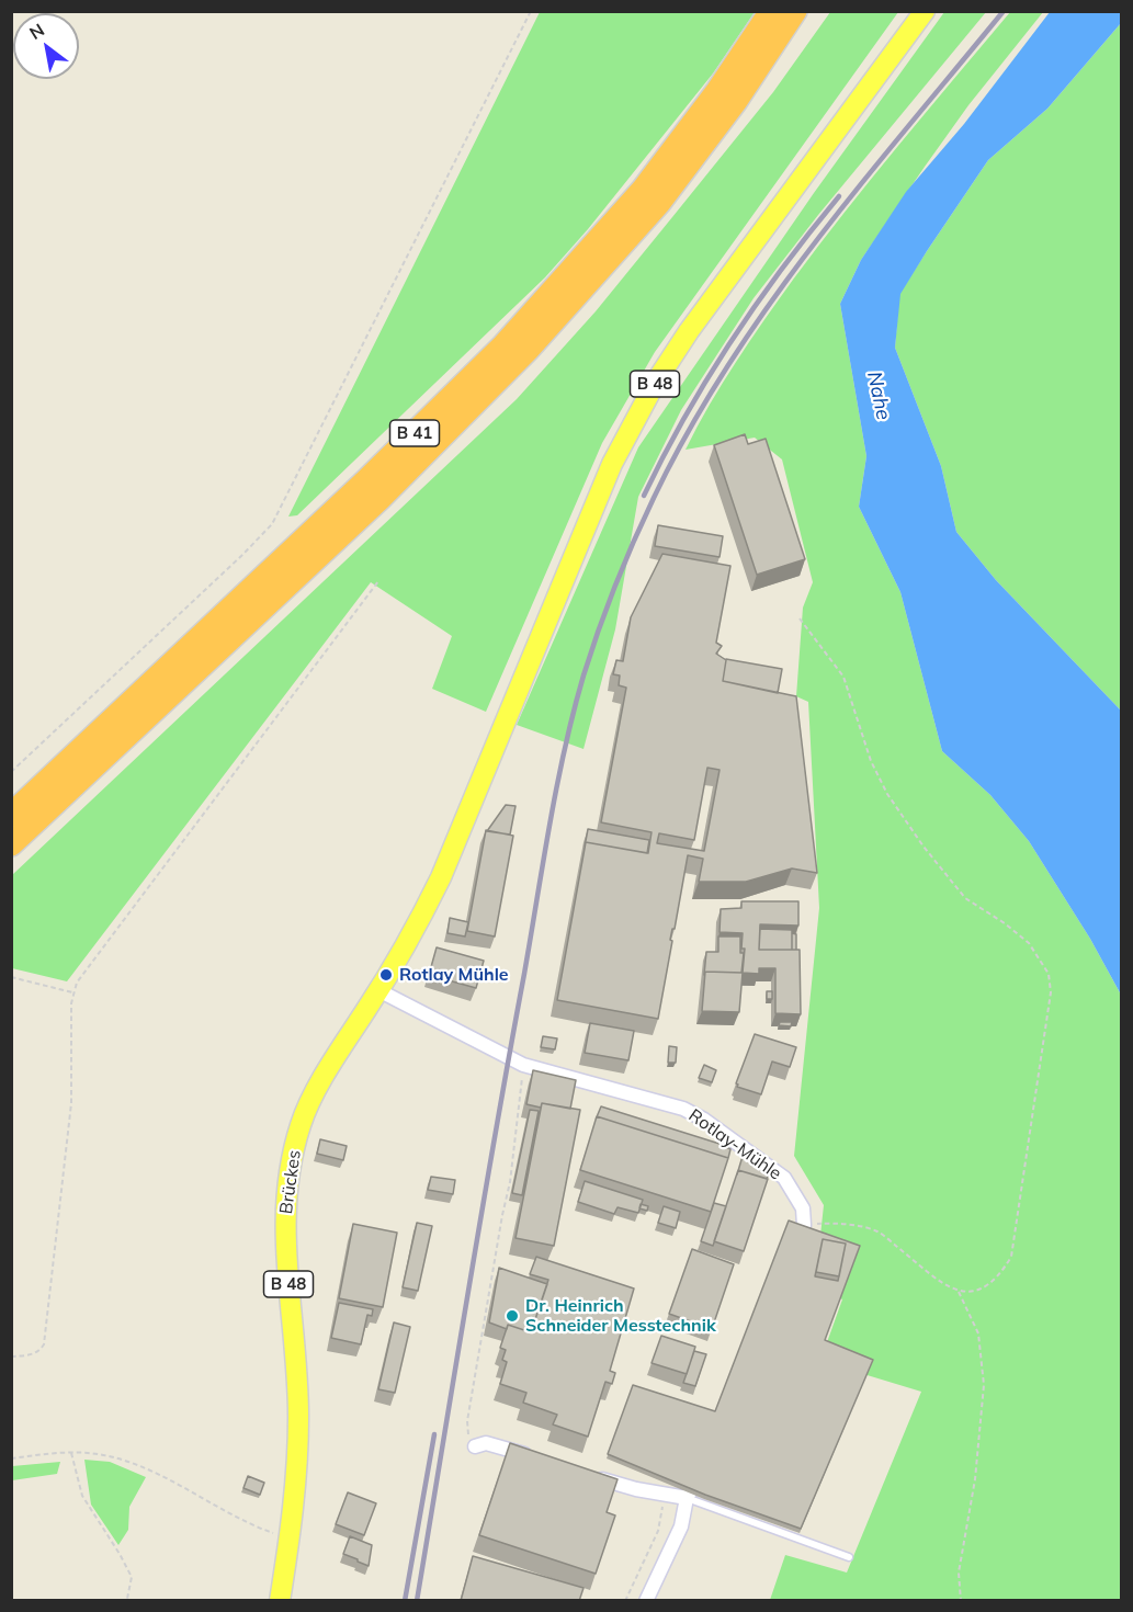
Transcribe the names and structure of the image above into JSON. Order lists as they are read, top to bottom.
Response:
{
  "streets": {
    "highway": ["B 41"],
    "main road": ["B 48", "Brückes"],
    "street": ["Rotlay-Mühle"]
  },
  "crossings": [
    ["Rotlay-Mühle", "Brückes"]
  ],
  "water": ["Nahe"],
  "places": ["Rotlay Mühle", "Dr. Heinrich Schneider Messtechnik"],
  "north": "top left"
}
